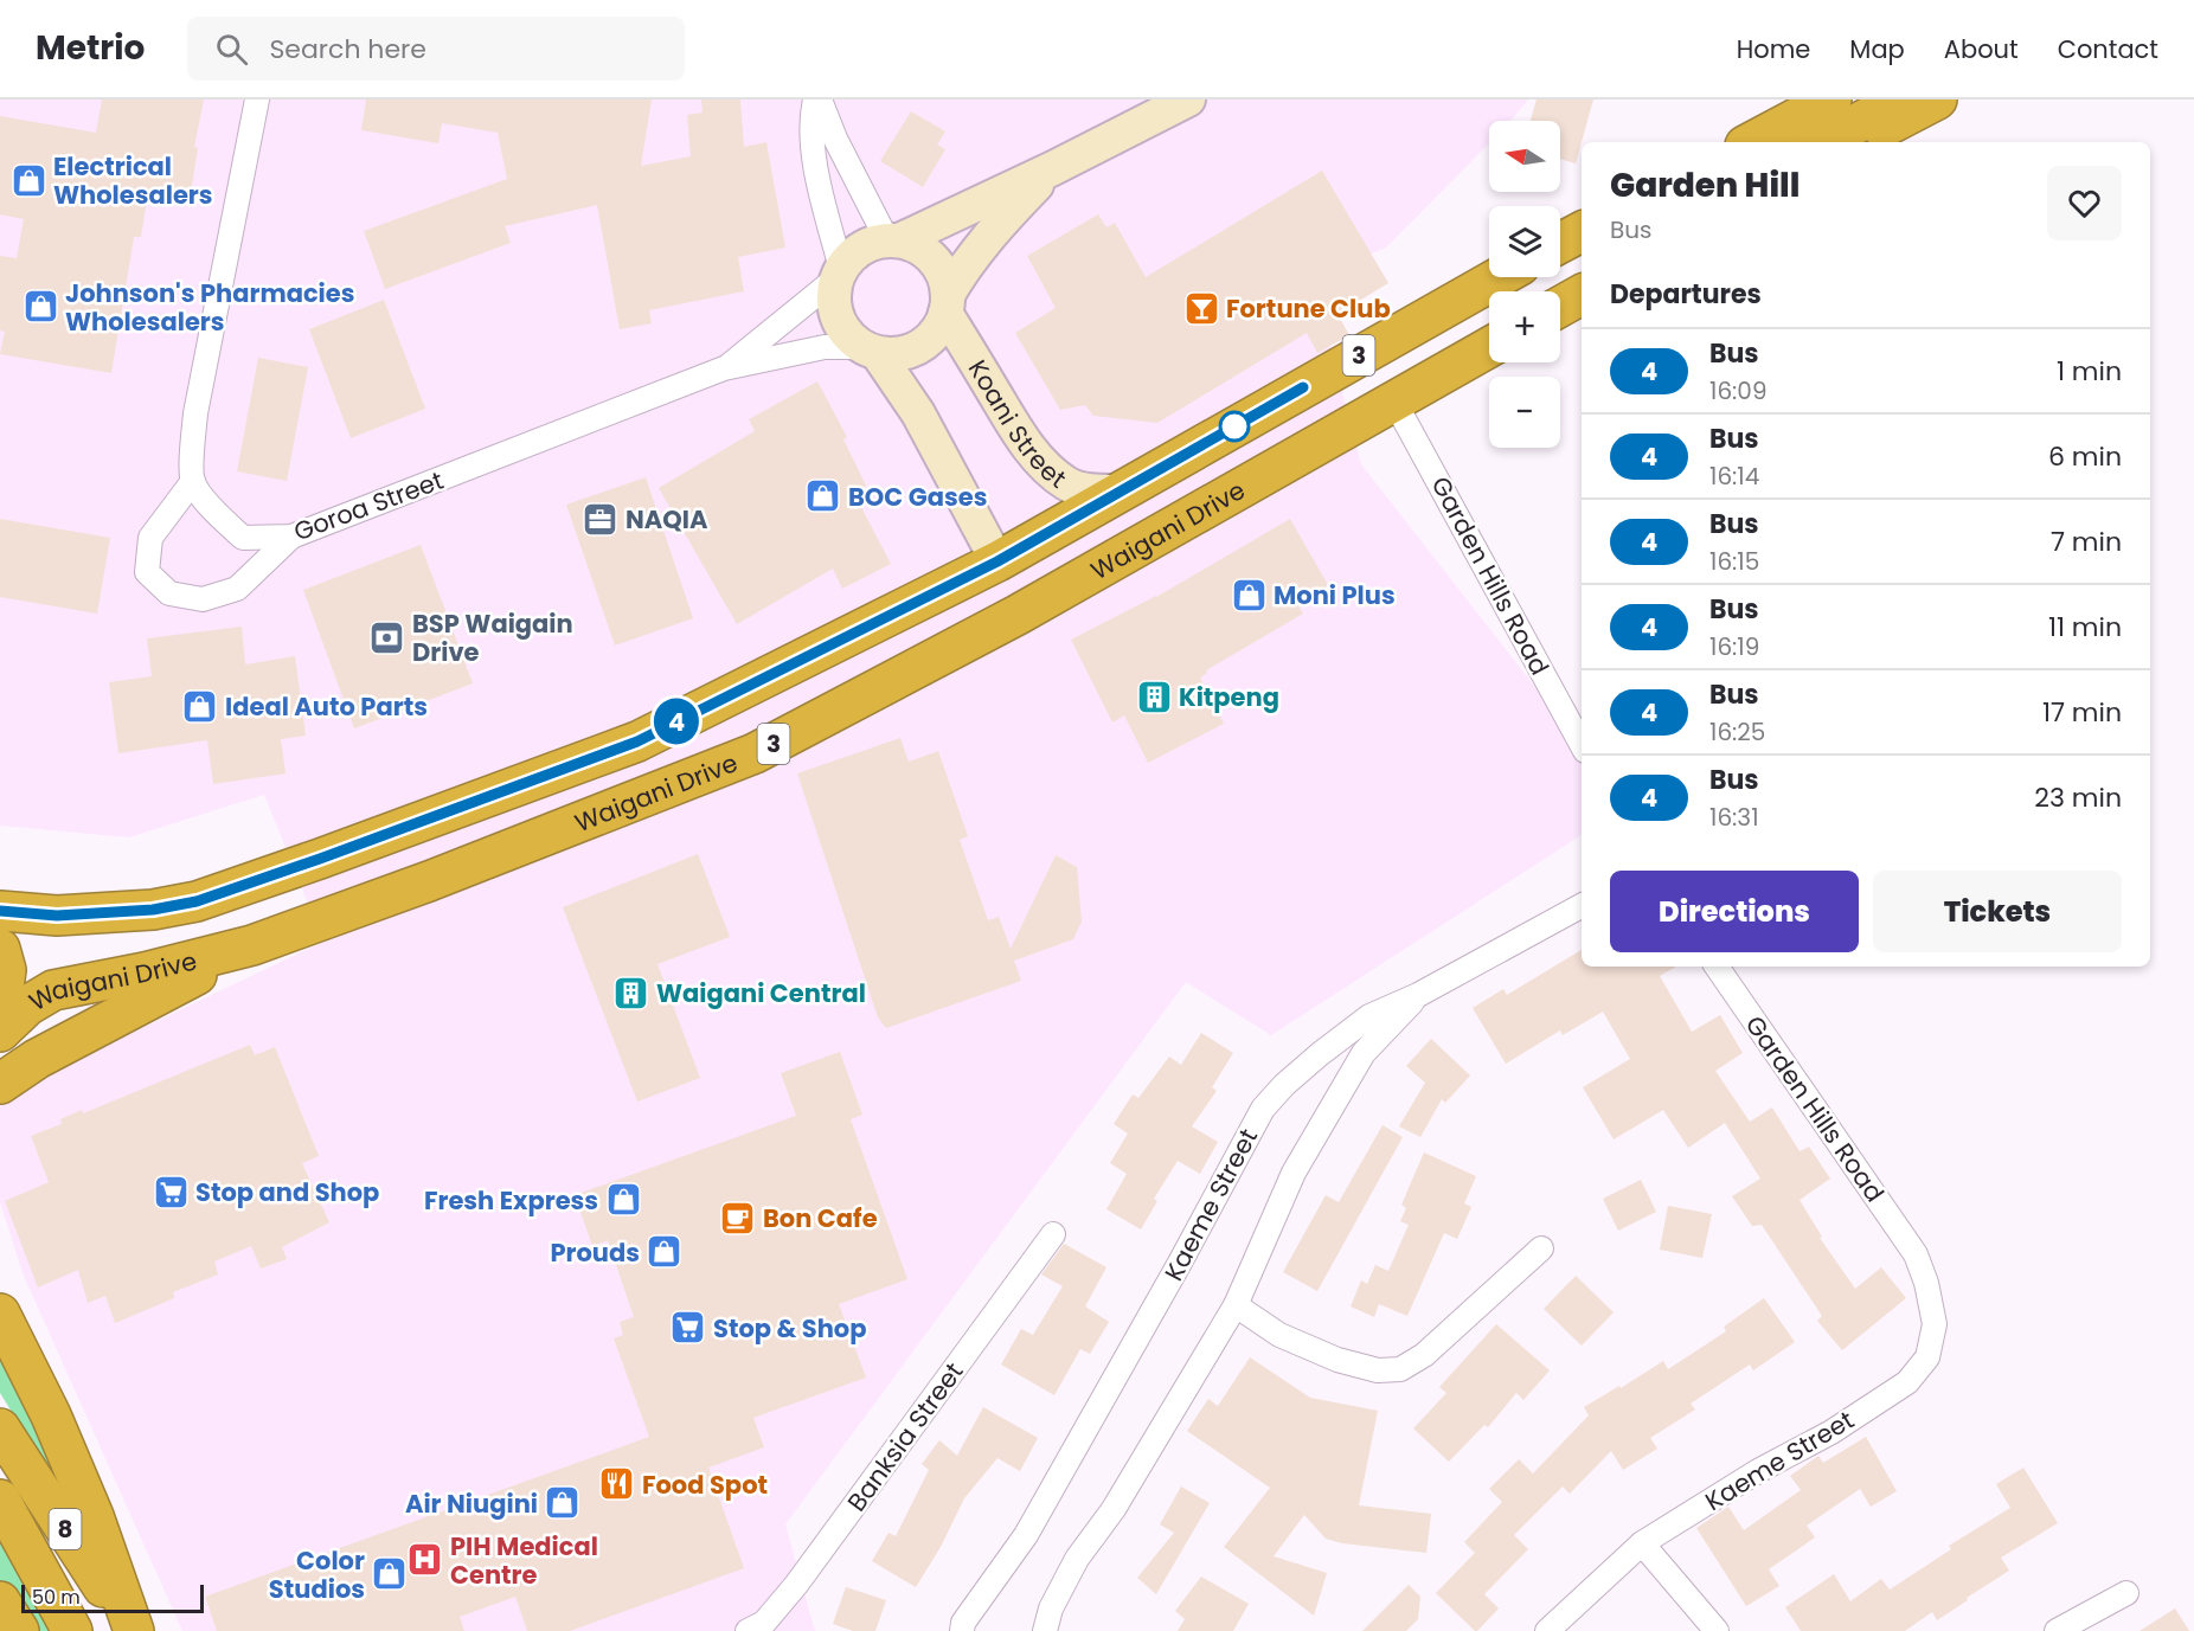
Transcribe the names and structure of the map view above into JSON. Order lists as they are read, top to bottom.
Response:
{
  "streets": {
    "highway": ["3", "Waigani Drive", "8"],
    "street": [
      "Koani Street",
      "Goroa Street",
      "Garden Hills Road",
      "Kaeme Street",
      "Banksia Street"
    ]
  },
  "crossings": [
    ["3", "Koani Street"],
    ["Koani Street", "Goroa Street"],
    ["Waigani Drive", "Garden Hills Road"],
    ["Garden Hills Road", "Kaeme Street"]
  ],
  "places": {
    "shop": [
      "Electrical Wholesalers",
      "Johnson's Pharmacies Wholesalers",
      "BOC Gases",
      "Moni Plus",
      "Ideal Auto Parts",
      "Fresh Express",
      "Prouds",
      "Air Niugini",
      "Color Studios"
    ],
    "bar": ["Fortune Club"],
    "office": ["NAQIA"],
    "bank": ["BSP Waigain Drive"],
    "building": ["Kitpeng", "Waigani Central"],
    "supermarket": ["Stop and Shop", "Stop & Shop"],
    "cafe": ["Bon Cafe"],
    "restaurant": ["Food Spot"],
    "hospital": ["PIH Medical Centre"]
  },
  "lines": ["bus line 4"],
  "scale_bar": "50 m",
  "north": "left",
  "page": {
    "header": "Metrio",
    "search": "Search here",
    "nav": [
      "Home",
      "Map",
      "About",
      "Contact"
    ],
    "on_map": "4",
    "map_buttons": ["+", "−"],
    "heading": [
      ["Garden Hill", "Bus"],
      "Departures"
    ],
    "list": [
      {
        "mark": "4",
        "name": "Bus",
        "note": "16:09",
        "value": "1 min"
      },
      {
        "mark": "4",
        "name": "Bus",
        "note": "16:14",
        "value": "6 min"
      },
      {
        "mark": "4",
        "name": "Bus",
        "note": "16:15",
        "value": "7 min"
      },
      {
        "mark": "4",
        "name": "Bus",
        "note": "16:19",
        "value": "11 min"
      },
      {
        "mark": "4",
        "name": "Bus",
        "note": "16:25",
        "value": "17 min"
      },
      {
        "mark": "4",
        "name": "Bus",
        "note": "16:31",
        "value": "23 min"
      }
    ],
    "buttons": ["Directions", "Tickets"],
    "scale": "50 m"
  }
}
